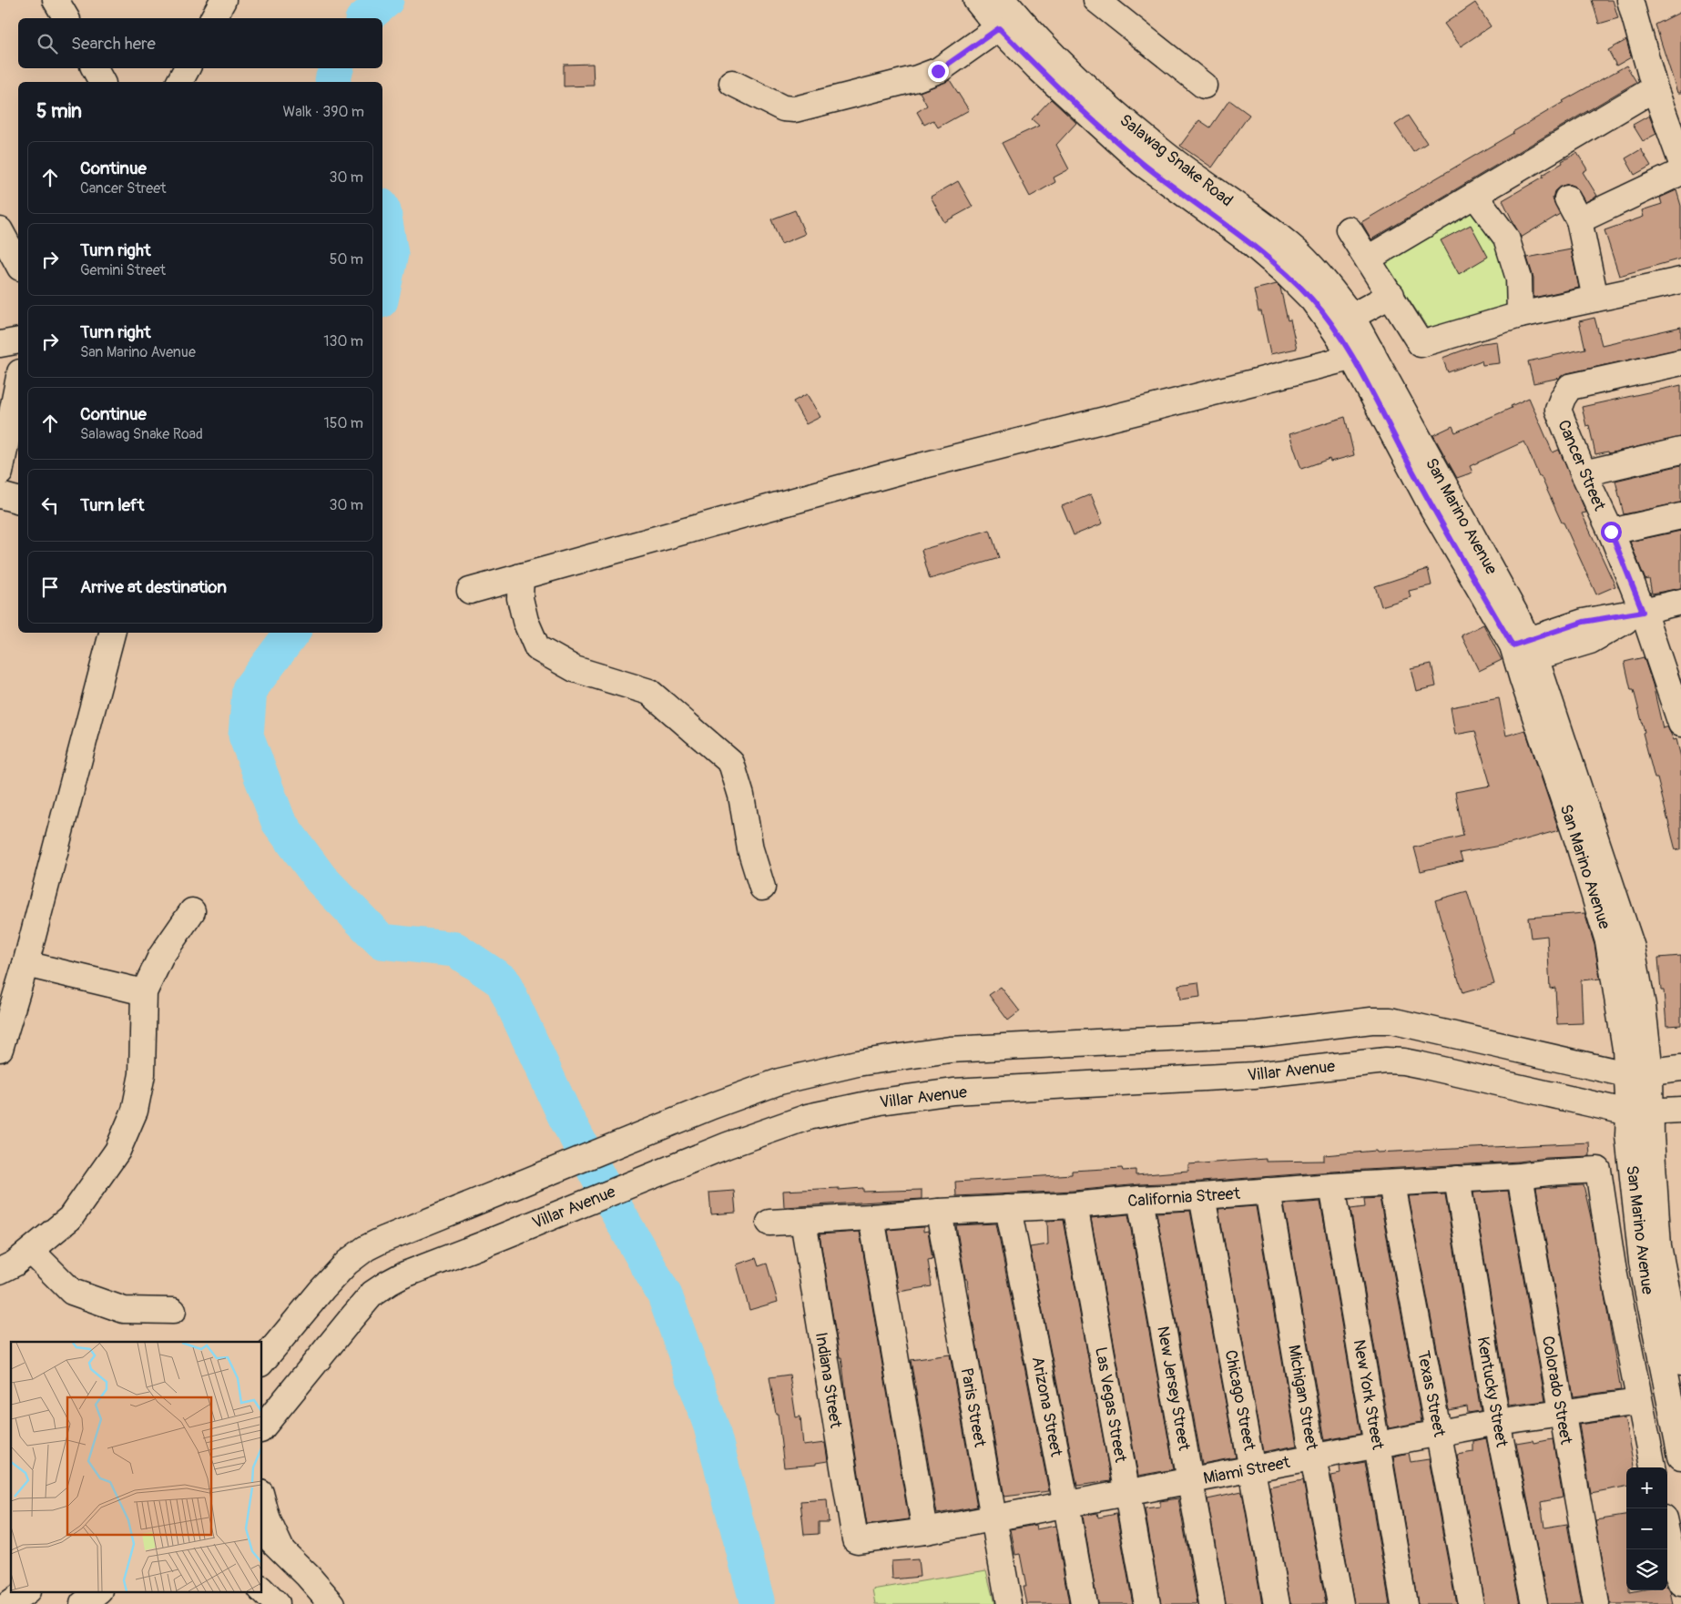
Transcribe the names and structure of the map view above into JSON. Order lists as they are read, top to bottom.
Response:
{
  "streets": {
    "street": [
      "Salawag Snake Road",
      "Cancer Street",
      "San Marino Avenue",
      "Villar Avenue",
      "California Street",
      "Indiana Street",
      "New Jersey Street",
      "Colorado Street",
      "Kentucky Street",
      "Texas Street",
      "New York Street",
      "Michigan Street",
      "Chicago Street",
      "Las Vegas Street",
      "Arizona Street",
      "Paris Street",
      "Miami Street"
    ]
  },
  "crossings": [
    ["Salawag Snake Road", "San Marino Avenue"],
    ["San Marino Avenue", "Villar Avenue"],
    ["California Street", "Indiana Street"],
    ["California Street", "New Jersey Street"],
    ["California Street", "Colorado Street"],
    ["California Street", "Kentucky Street"],
    ["California Street", "Texas Street"],
    ["California Street", "New York Street"],
    ["California Street", "Michigan Street"],
    ["California Street", "Chicago Street"],
    ["California Street", "Las Vegas Street"],
    ["California Street", "Arizona Street"],
    ["California Street", "Paris Street"],
    ["California Street", "Miami Street"],
    ["Indiana Street", "Miami Street"],
    ["New Jersey Street", "Miami Street"],
    ["Colorado Street", "Miami Street"],
    ["Kentucky Street", "Miami Street"],
    ["Texas Street", "Miami Street"],
    ["New York Street", "Miami Street"],
    ["Michigan Street", "Miami Street"],
    ["Chicago Street", "Miami Street"],
    ["Las Vegas Street", "Miami Street"],
    ["Arizona Street", "Miami Street"],
    ["Paris Street", "Miami Street"]
  ],
  "page": {
    "search": "Search here",
    "heading": ["5 min", "Walk · 390 m"],
    "list": [
      ["Continue", "Cancer Street", "30 m"],
      ["Turn right", "Gemini Street", "50 m"],
      ["Turn right", "San Marino Avenue", "130 m"],
      ["Continue", "Salawag Snake Road", "150 m"],
      ["Turn left", "30 m"],
      "Arrive at destination"
    ],
    "map_buttons": ["+", "−"]
  }
}
